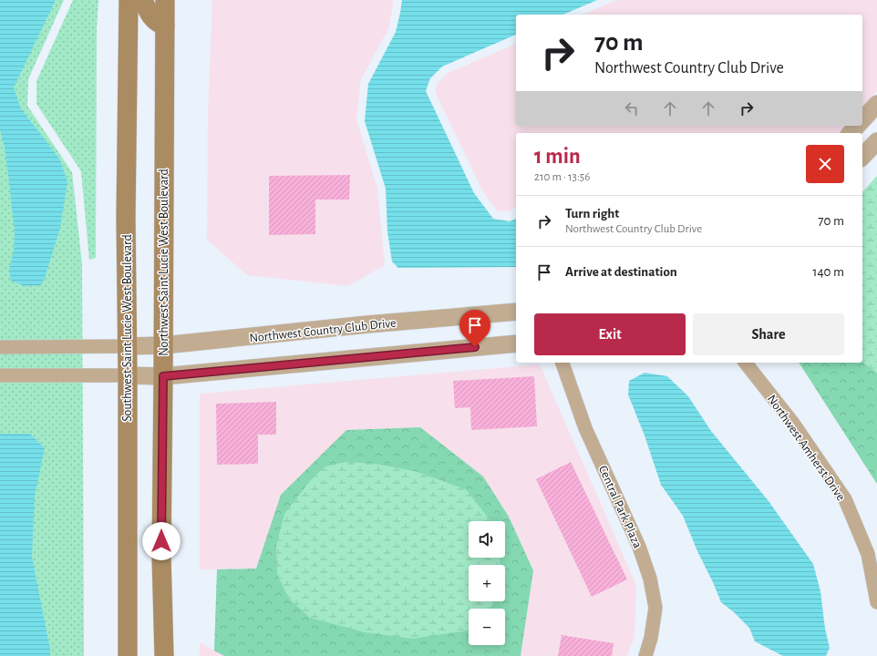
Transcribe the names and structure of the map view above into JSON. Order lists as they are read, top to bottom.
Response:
{
  "streets": {
    "main road": ["Northwest Saint Lucie West Boulevard", "Southwest Saint Lucie West Boulevard"],
    "street": ["Northwest Country Club Drive", "Northwest Amherst Drive", "Central Park Plaza"]
  },
  "crossings": [
    ["Northwest Saint Lucie West Boulevard", "Northwest Country Club Drive"],
    ["Southwest Saint Lucie West Boulevard", "Northwest Country Club Drive"]
  ],
  "page": {
    "turn": ["70 m", "Northwest Country Club Drive"],
    "heading": ["1 min", "210 m · 13:56"],
    "list": [
      {
        "name": "Turn right",
        "note": "Northwest Country Club Drive",
        "value": "70 m"
      },
      {
        "name": "Arrive at destination",
        "value": "140 m"
      }
    ],
    "buttons": ["Exit", "Share"],
    "map_buttons": ["+", "−"]
  }
}
